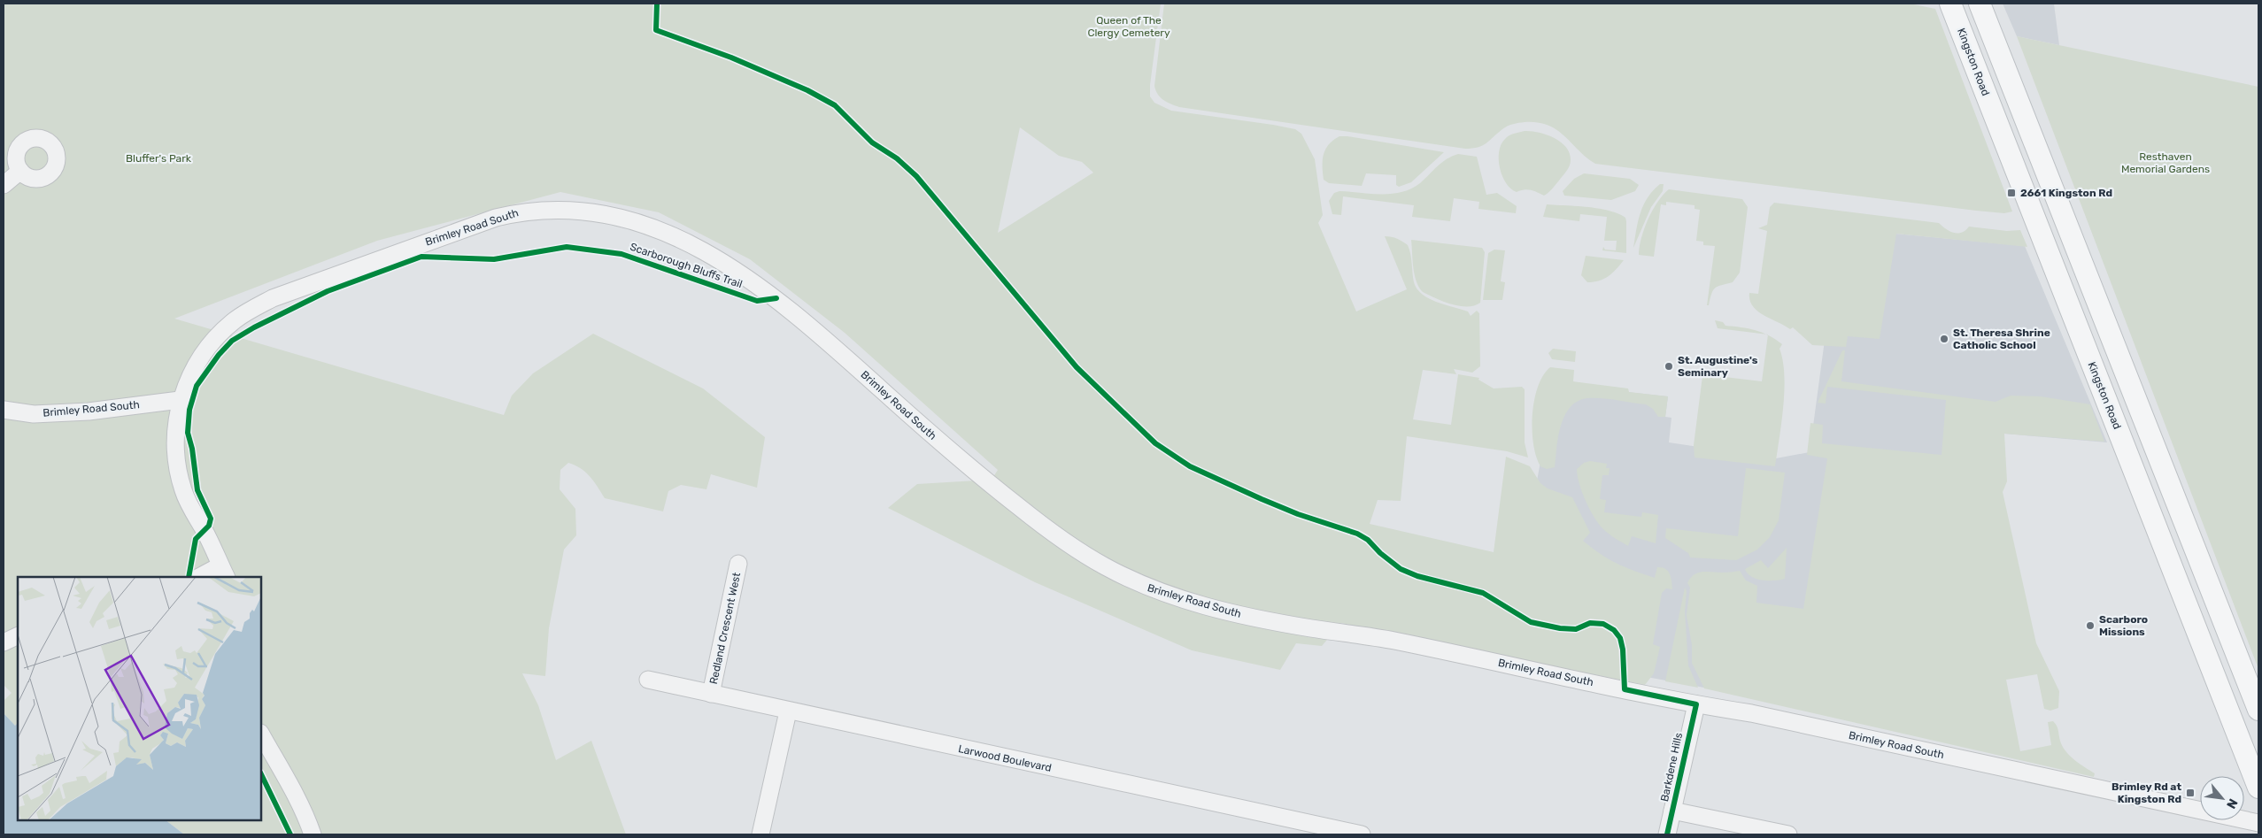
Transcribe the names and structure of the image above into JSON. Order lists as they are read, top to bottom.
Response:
{
  "streets": {
    "main road": ["Kingston Road"],
    "street": [
      "Brimley Road South",
      "Redland Crescent West",
      "Larwood Boulevard",
      "Barkdene Hills"
    ],
    "cycle path": ["Scarborough Bluffs Trail"]
  },
  "crossings": [
    ["Brimley Road South", "Barkdene Hills"],
    ["Redland Crescent West", "Larwood Boulevard"]
  ],
  "parks": ["Queen of The Clergy Cemetery", "Resthaven Memorial Gardens", "Bluffer's Park"],
  "places": {
    "transit": ["2661 Kingston Rd", "Brimley Rd at Kingston Rd"],
    "other": ["St. Theresa Shrine Catholic School", "St. Augustine's Seminary", "Scarboro Missions"]
  },
  "north": "bottom right"
}
